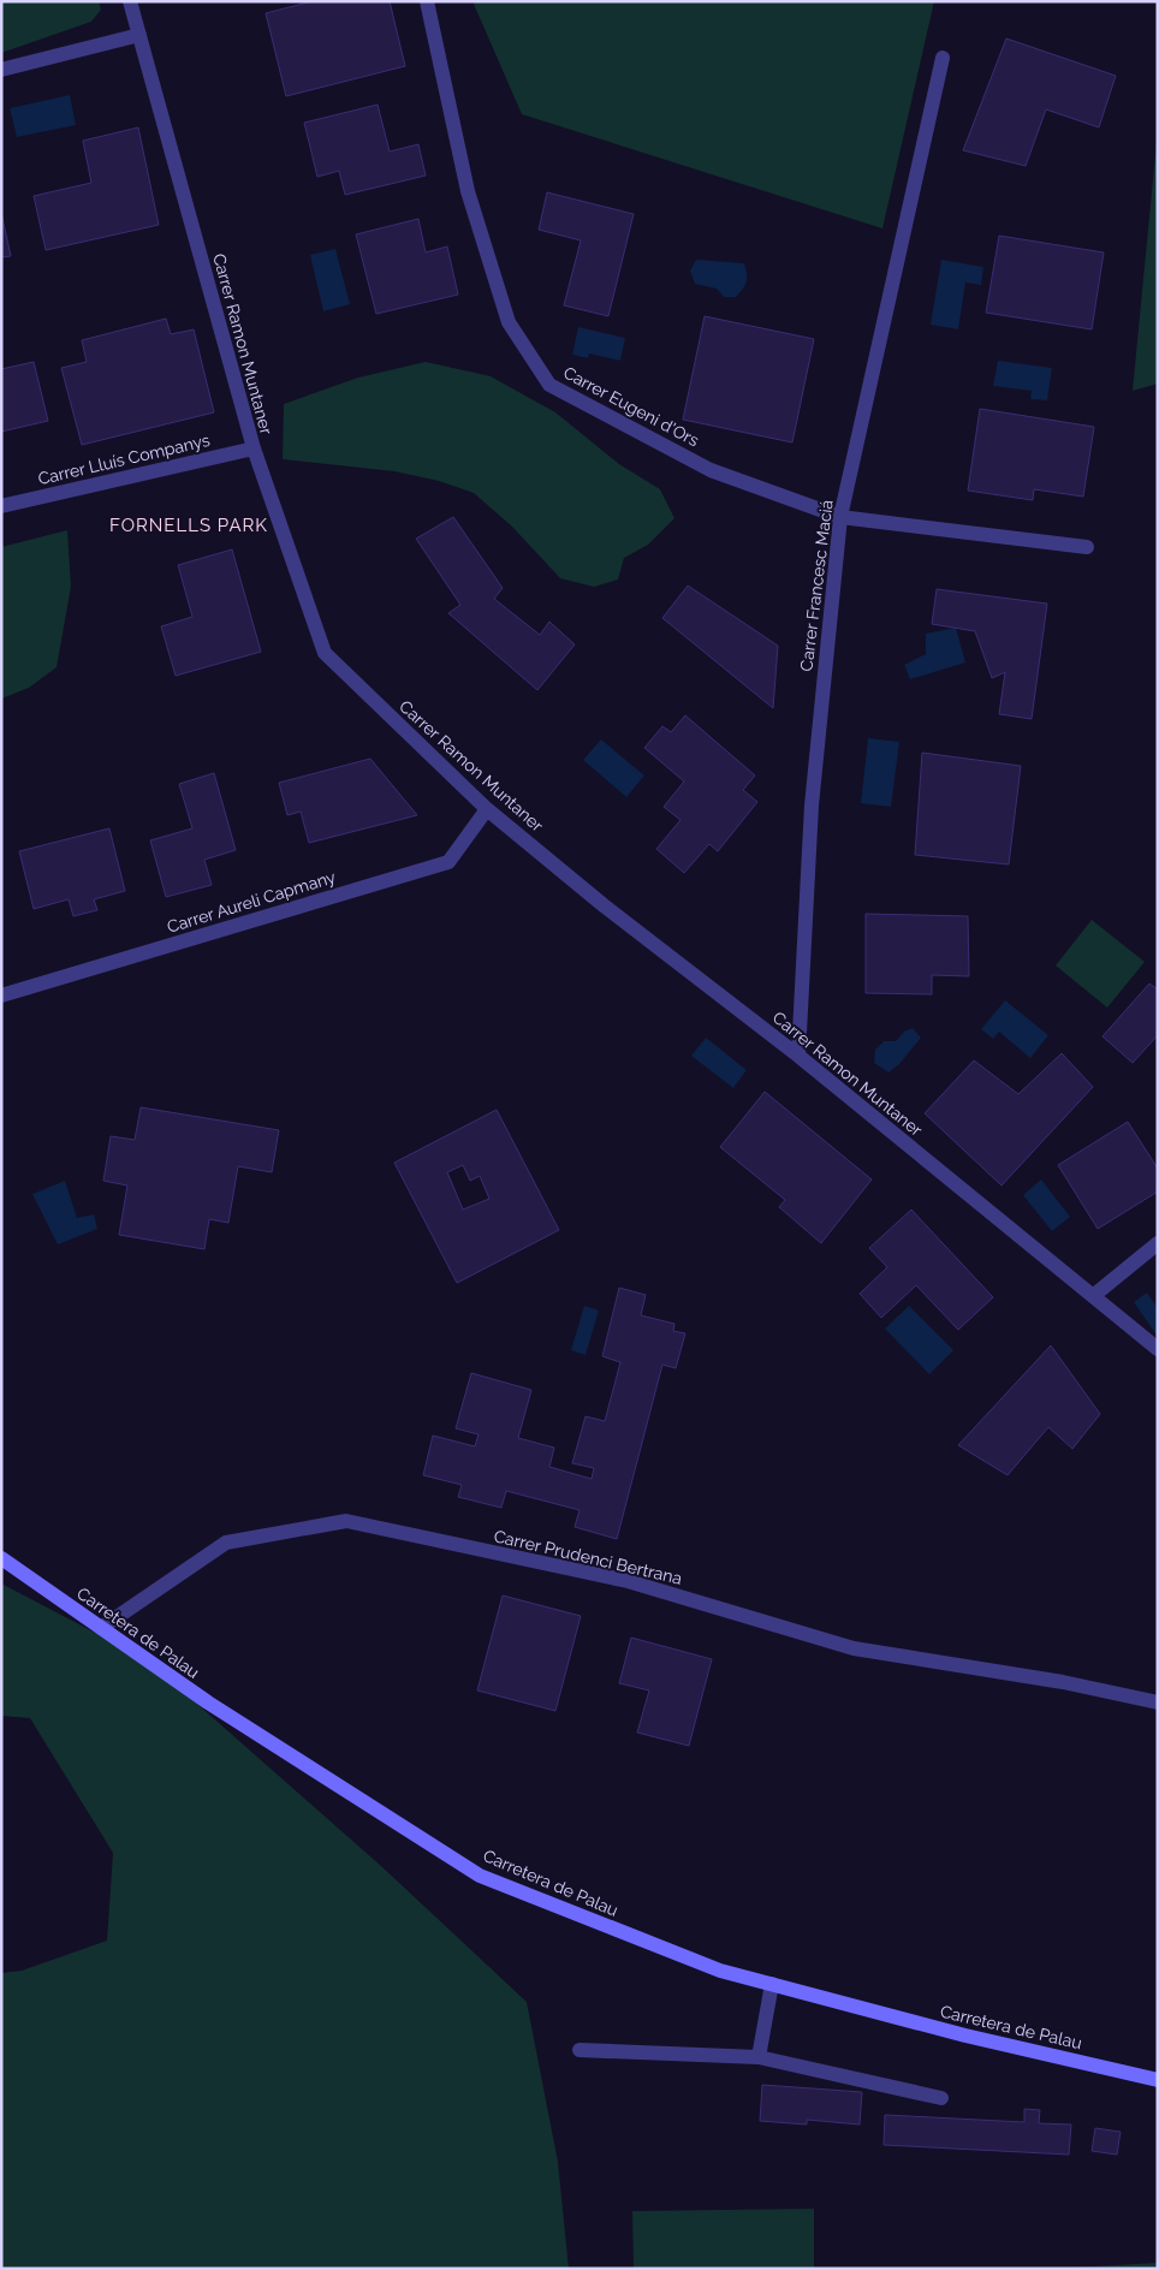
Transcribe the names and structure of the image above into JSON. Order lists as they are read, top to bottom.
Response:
{
  "streets": {
    "street": [
      "Carrer Ramon Muntaner",
      "Carrer Eugeni d'Ors",
      "Carrer Lluís Companys",
      "Carrer Francesc Maciá",
      "Carrer Aureli Capmany",
      "Carrer Prudenci Bertrana",
      "Carretera de Palau"
    ]
  },
  "crossings": [
    ["Carrer Ramon Muntaner", "Carrer Lluís Companys"],
    ["Carrer Ramon Muntaner", "Carrer Francesc Maciá"],
    ["Carrer Ramon Muntaner", "Carrer Aureli Capmany"],
    ["Carrer Eugeni d'Ors", "Carrer Francesc Maciá"],
    ["Carrer Prudenci Bertrana", "Carretera de Palau"]
  ],
  "districts": ["FORNELLS PARK"]
}
